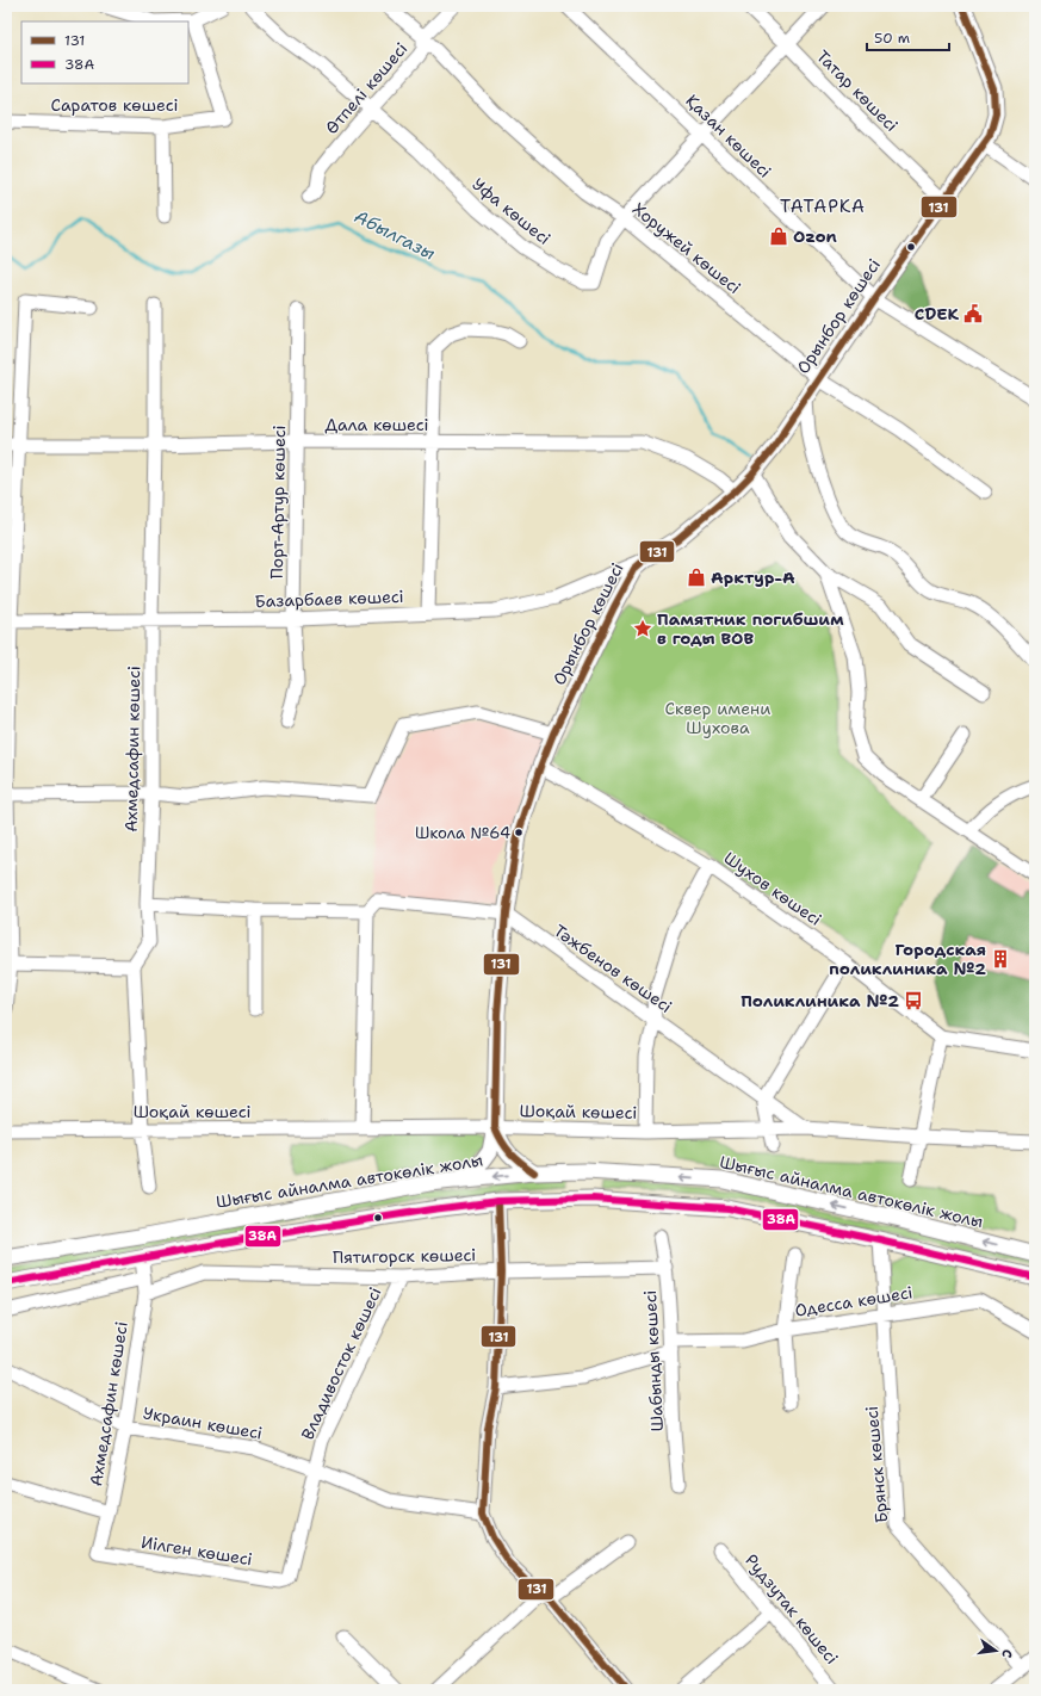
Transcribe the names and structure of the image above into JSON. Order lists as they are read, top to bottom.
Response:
{
  "streets": {
    "main road": ["Орынбор көшесі", "Шығыс айналма автокөлік жолы"],
    "street": [
      "Өтпелі көшесі",
      "Татар көшесі",
      "Саратов көшесі",
      "Қазан көшесі",
      "Уфа көшесі",
      "Хоружей көшесі",
      "Дала көшесі",
      "Порт-Артур көшесі",
      "Базарбаев көшесі",
      "Ахмедсафин көшесі",
      "Шухов көшесі",
      "Тәжбенов көшесі",
      "Шоқай көшесі",
      "Пятигорск көшесі",
      "Одесса көшесі",
      "Шабынды көшесі",
      "Владивосток көшесі",
      "Украин көшесі",
      "Брянск көшесі",
      "Иілген көшесі",
      "Рудзутак көшесі"
    ]
  },
  "crossings": [
    ["Өтпелі көшесі", "Уфа көшесі"],
    ["Өтпелі көшесі", "Хоружей көшесі"],
    ["Татар көшесі", "Уфа көшесі"],
    ["Татар көшесі", "Орынбор көшесі"],
    ["Қазан көшесі", "Уфа көшесі"],
    ["Қазан көшесі", "Орынбор көшесі"],
    ["Уфа көшесі", "Хоружей көшесі"],
    ["Хоружей көшесі", "Орынбор көшесі"],
    ["Орынбор көшесі", "Дала көшесі"],
    ["Орынбор көшесі", "Базарбаев көшесі"],
    ["Орынбор көшесі", "Шухов көшесі"],
    ["Орынбор көшесі", "Тәжбенов көшесі"],
    ["Орынбор көшесі", "Шоқай көшесі"],
    ["Орынбор көшесі", "Шығыс айналма автокөлік жолы"],
    ["Дала көшесі", "Порт-Артур көшесі"],
    ["Дала көшесі", "Ахмедсафин көшесі"],
    ["Порт-Артур көшесі", "Базарбаев көшесі"],
    ["Базарбаев көшесі", "Ахмедсафин көшесі"],
    ["Ахмедсафин көшесі", "Пятигорск көшесі"],
    ["Ахмедсафин көшесі", "Украин көшесі"],
    ["Ахмедсафин көшесі", "Иілген көшесі"],
    ["Тәжбенов көшесі", "Шоқай көшесі"],
    ["Пятигорск көшесі", "Шабынды көшесі"],
    ["Пятигорск көшесі", "Владивосток көшесі"],
    ["Одесса көшесі", "Шабынды көшесі"],
    ["Одесса көшесі", "Брянск көшесі"],
    ["Владивосток көшесі", "Украин көшесі"],
    ["Владивосток көшесі", "Иілген көшесі"]
  ],
  "districts": ["ТАТАРКА"],
  "water": ["Абылгазы"],
  "parks": ["Сквер имени Шухова"],
  "places": {
    "shop": ["Ozon", "Арктур-А"],
    "public building": ["CDEK"],
    "place": ["Памятник погибшим в годы ВОВ"],
    "other": ["Школа №64"],
    "building": ["Городская поликлиника №2"],
    "bus stop": ["Поликлиника №2"]
  },
  "lines": ["transit line 131", "transit line 38А"],
  "legend": ["131", "38А"],
  "scale_bar": "50 m",
  "north": "right"
}
